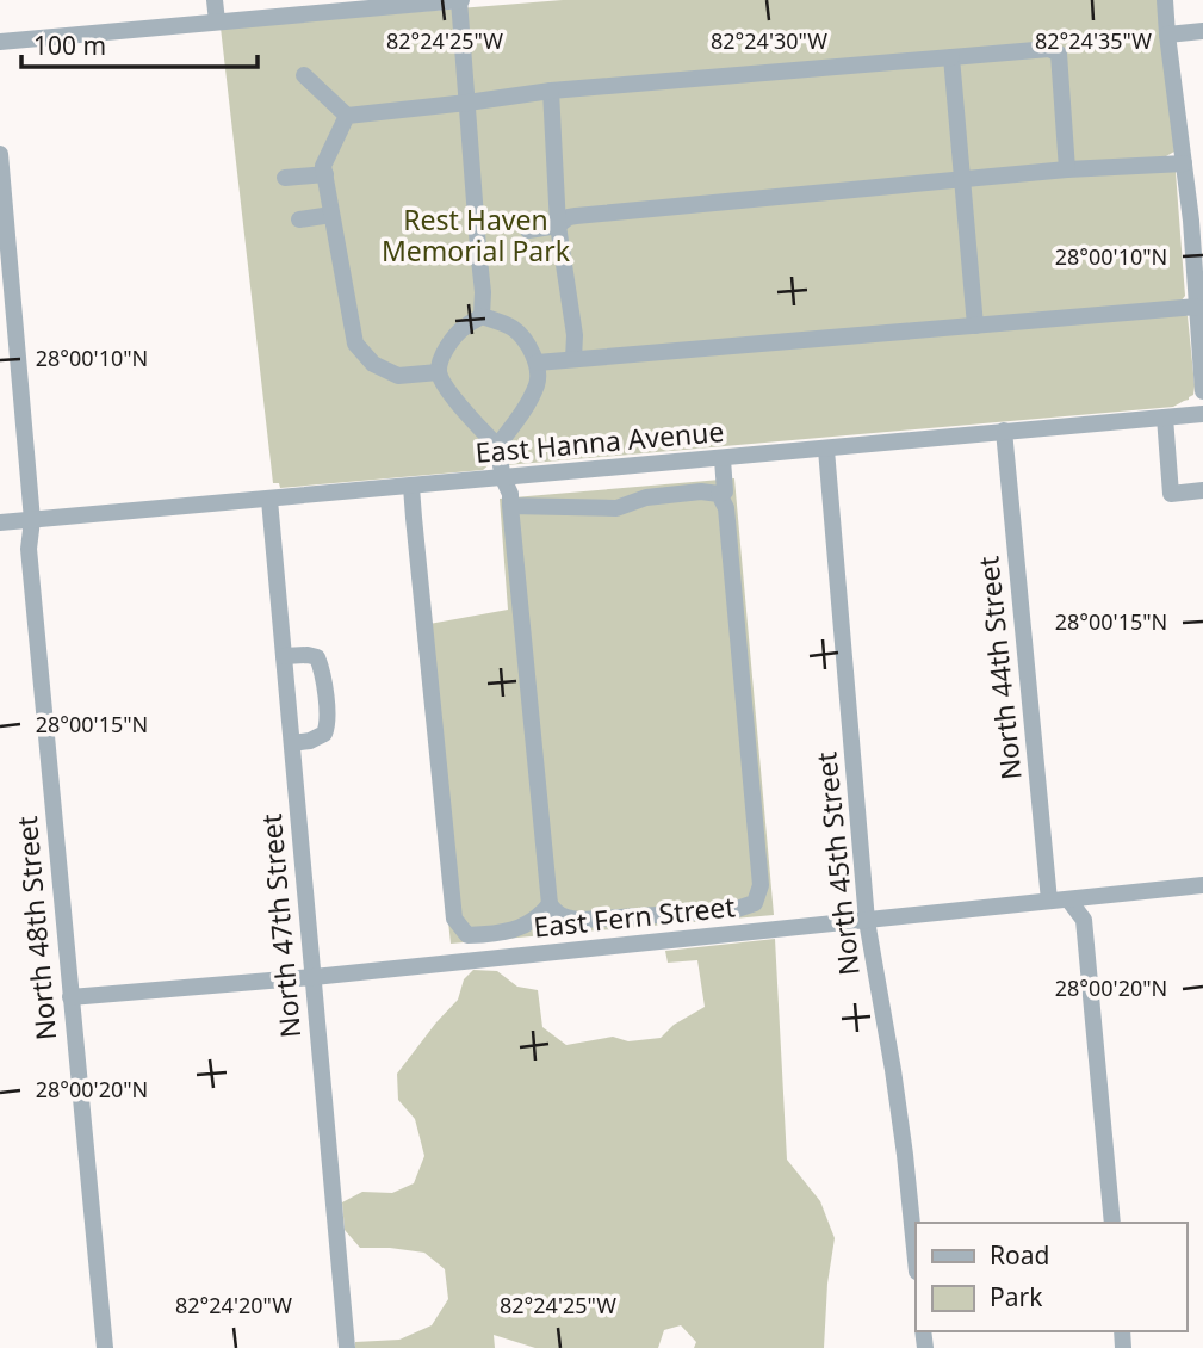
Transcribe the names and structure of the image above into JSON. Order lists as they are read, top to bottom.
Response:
{
  "streets": {
    "street": [
      "East Hanna Avenue",
      "North 44th Street",
      "North 45th Street",
      "East Fern Street",
      "North 47th Street",
      "North 48th Street"
    ]
  },
  "crossings": [
    ["East Hanna Avenue", "North 44th Street"],
    ["East Hanna Avenue", "North 45th Street"],
    ["East Hanna Avenue", "North 47th Street"],
    ["East Hanna Avenue", "North 48th Street"],
    ["North 44th Street", "East Fern Street"],
    ["North 45th Street", "East Fern Street"],
    ["East Fern Street", "North 47th Street"],
    ["East Fern Street", "North 48th Street"]
  ],
  "parks": ["Rest Haven Memorial Park"],
  "legend": ["Road", "Park"],
  "scale_bar": "100 m",
  "coordinates": [
    "82°24'25\"W",
    "82°24'30\"W",
    "82°24'35\"W",
    "28°00'10\"N",
    "28°00'15\"N",
    "28°00'20\"N",
    "82°24'20\"W"
  ]
}
